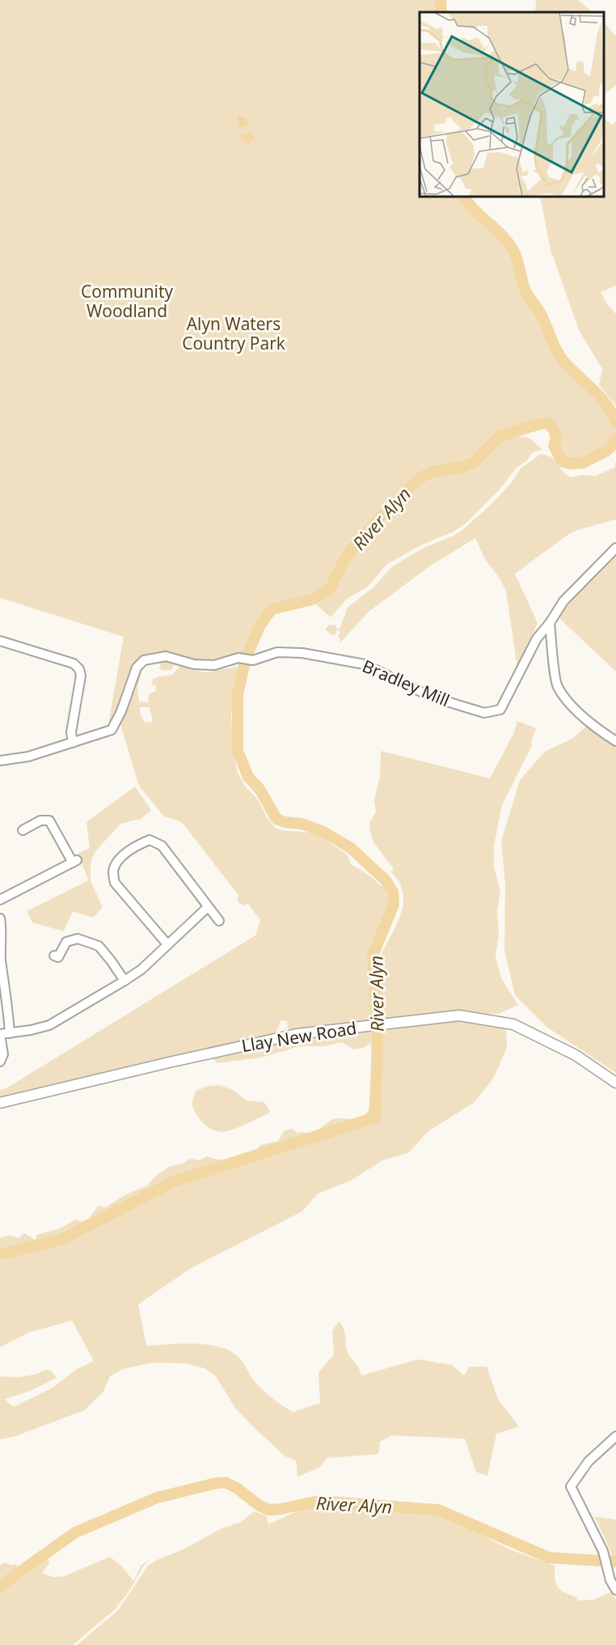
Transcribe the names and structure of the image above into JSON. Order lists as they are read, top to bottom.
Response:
{
  "streets": {
    "main road": ["Llay New Road"],
    "street": ["Bradley Mill"]
  },
  "water": ["River Alyn"],
  "parks": ["Community Woodland", "Alyn Waters Country Park"]
}
